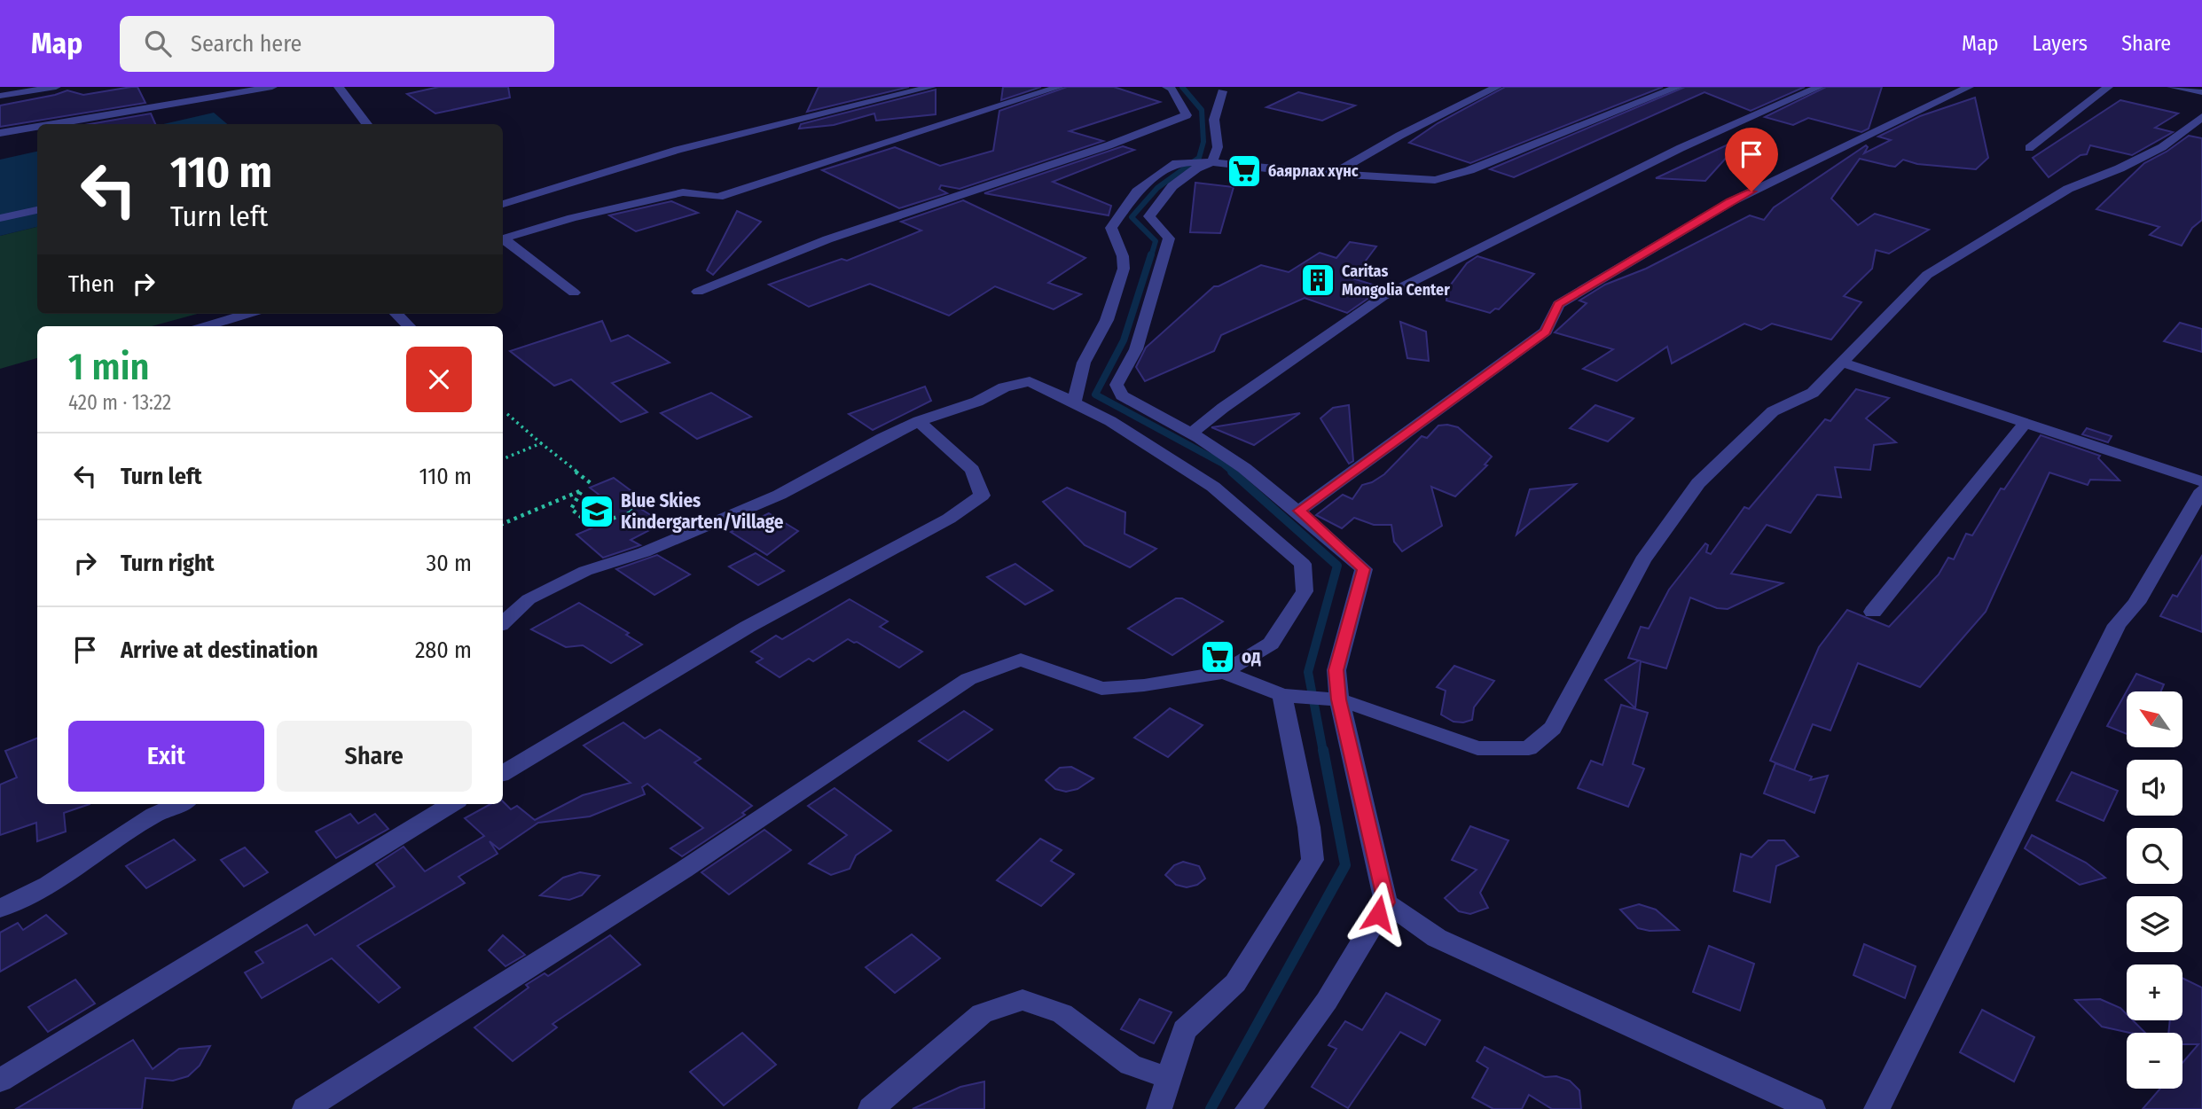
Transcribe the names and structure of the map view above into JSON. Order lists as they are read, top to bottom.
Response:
{
  "places": {
    "supermarket": ["баярлах хүнс", "од"],
    "building": ["Caritas Mongolia Center"],
    "school or university": ["Blue Skies Kindergarten/Village"]
  },
  "north": "top left",
  "page": {
    "header": "Map",
    "search": "Search here",
    "nav": ["Map", "Layers", "Share"],
    "turn": ["110 m", "Turn left"],
    "then": "Then",
    "heading": ["1 min", "420 m · 13:22"],
    "list": [
      {
        "name": "Turn left",
        "value": "110 m"
      },
      {
        "name": "Turn right",
        "value": "30 m"
      },
      {
        "name": "Arrive at destination",
        "value": "280 m"
      }
    ],
    "map_buttons": ["+", "−"],
    "buttons": ["Exit", "Share"]
  }
}
